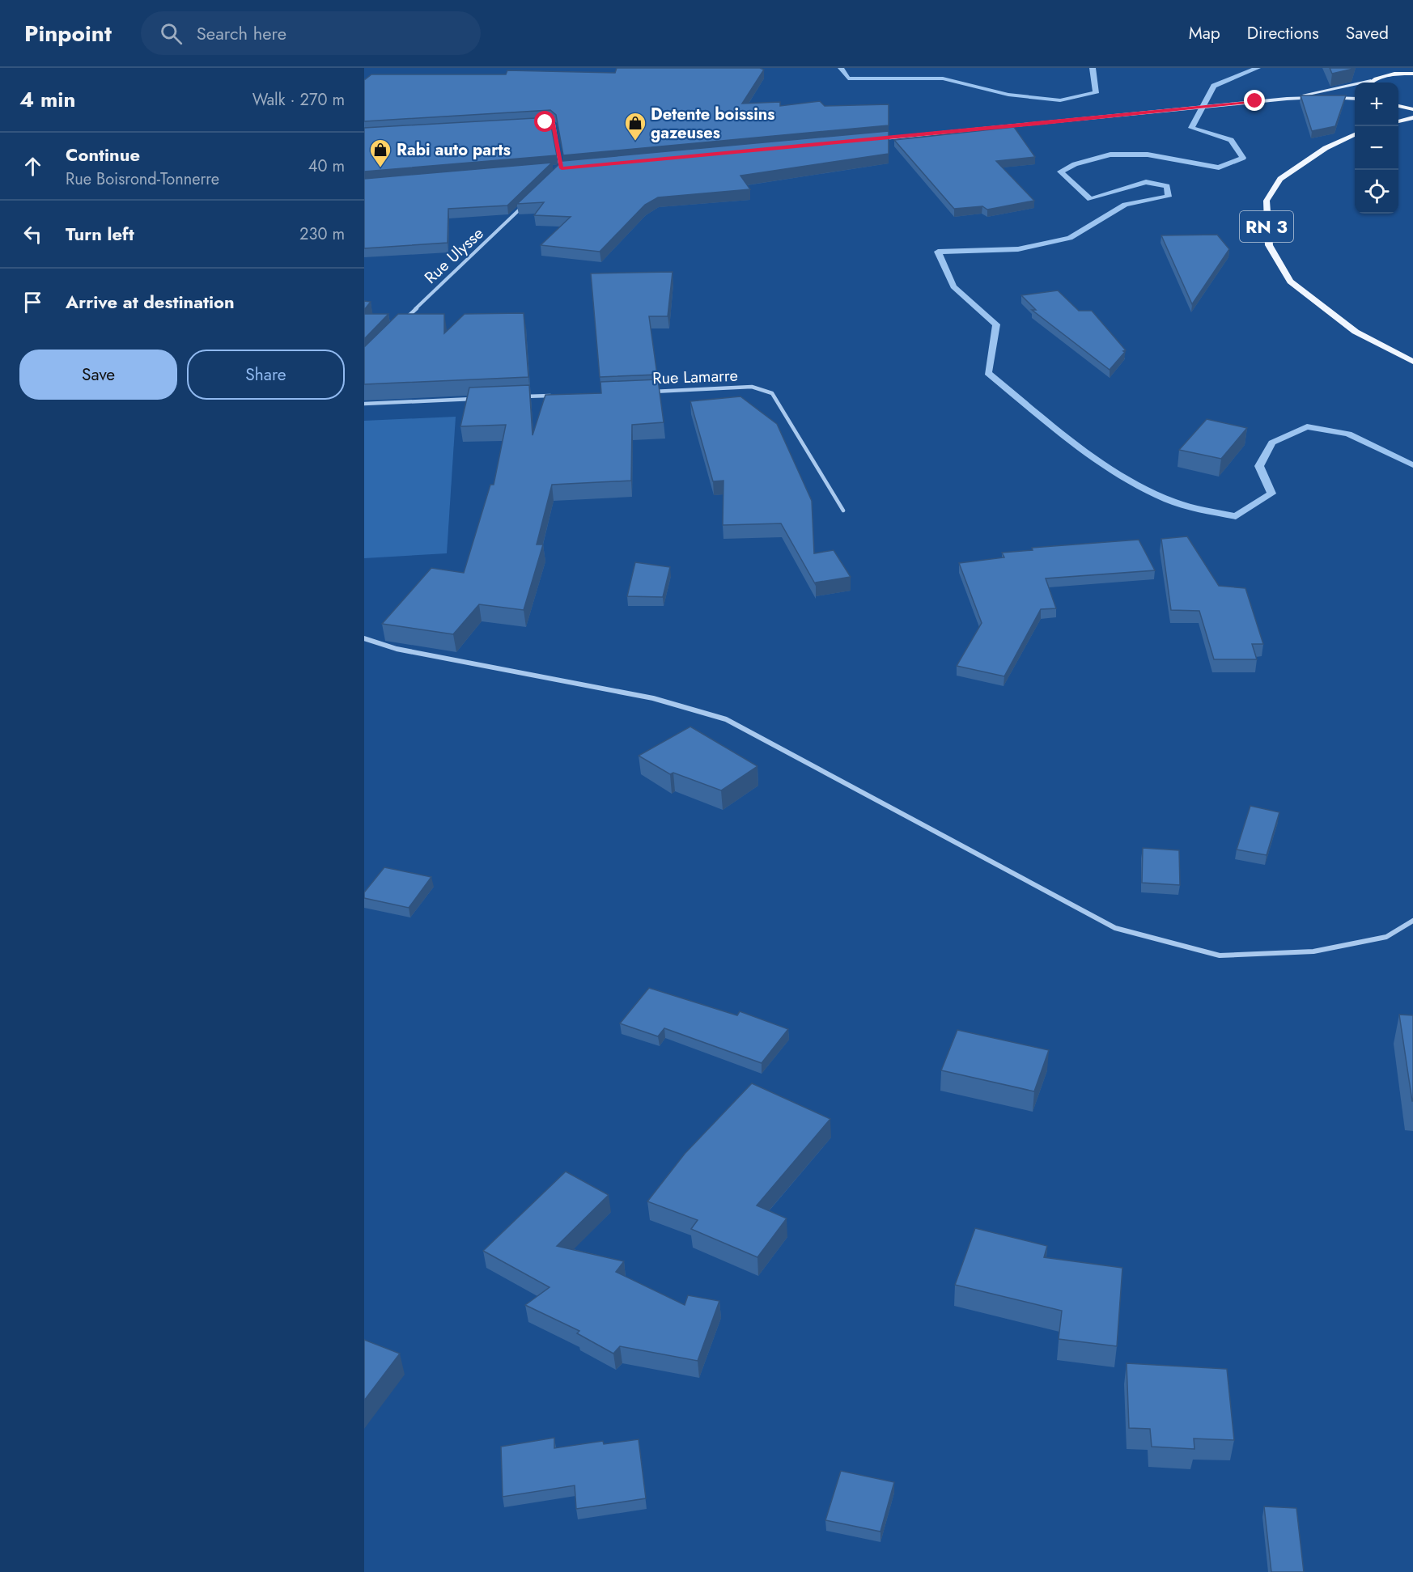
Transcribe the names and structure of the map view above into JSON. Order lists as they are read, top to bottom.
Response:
{
  "streets": {
    "main road": ["RN 3"],
    "street": ["Rue Ulysse", "Rue Lamarre"]
  },
  "places": {
    "shop": ["Detente boissins gazeuses", "Rabi auto parts"]
  },
  "page": {
    "header": "Pinpoint",
    "search": "Search here",
    "nav": ["Map", "Directions", "Saved"],
    "heading": ["4 min", "Walk · 270 m"],
    "map_buttons": ["+", "−"],
    "list": [
      ["Continue", "Rue Boisrond-Tonnerre", "40 m"],
      ["Turn left", "230 m"],
      "Arrive at destination"
    ],
    "buttons": ["Save", "Share"]
  }
}
